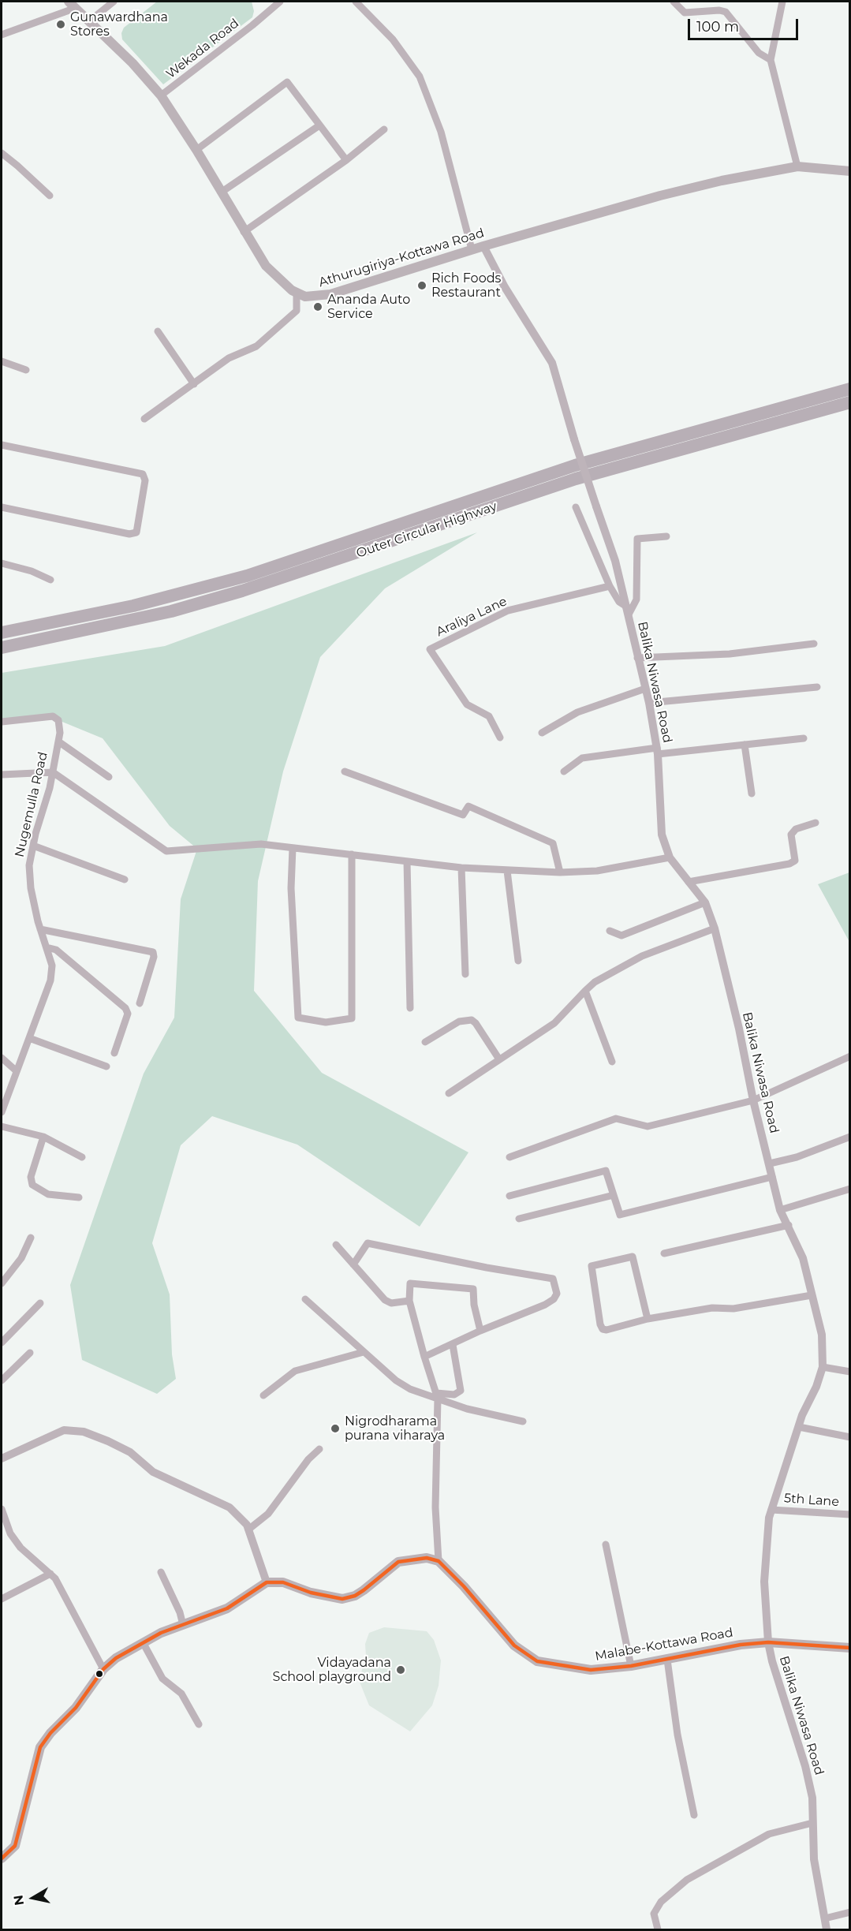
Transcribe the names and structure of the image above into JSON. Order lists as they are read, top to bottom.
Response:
{
  "streets": {
    "highway": ["Outer Circular Highway"],
    "main road": ["Athurugiriya-Kottawa Road", "Malabe-Kottawa Road"],
    "street": [
      "Wekada Road",
      "Araliya Lane",
      "Balika Niwasa Road",
      "Nugemulla Road",
      "5th Lane"
    ]
  },
  "crossings": [
    ["Athurugiriya-Kottawa Road", "Balika Niwasa Road"],
    ["Balika Niwasa Road", "5th Lane"],
    ["Balika Niwasa Road", "Malabe-Kottawa Road"]
  ],
  "places": [
    "Gunawardhana Stores",
    "Rich Foods Restaurant",
    "Ananda Auto Service",
    "Nigrodharama purana viharaya",
    "Vidayadana School playground"
  ],
  "scale_bar": "100 m",
  "north": "left"
}
